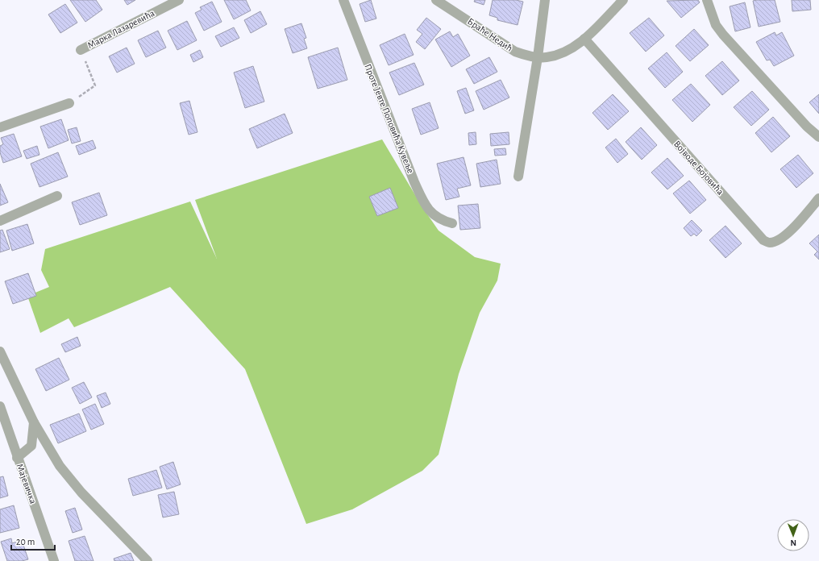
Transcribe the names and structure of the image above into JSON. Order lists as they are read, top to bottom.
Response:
{
  "streets": {
    "street": [
      "Марка Лазаревића",
      "Браће Недић",
      "Проте Јевте Поповића Кувеље",
      "Војводе Бојовића",
      "Мајевичка"
    ]
  },
  "crossings": [
    ["Браће Недић", "Војводе Бојовића"]
  ],
  "scale_bar": "20 m",
  "north": "bottom"
}
